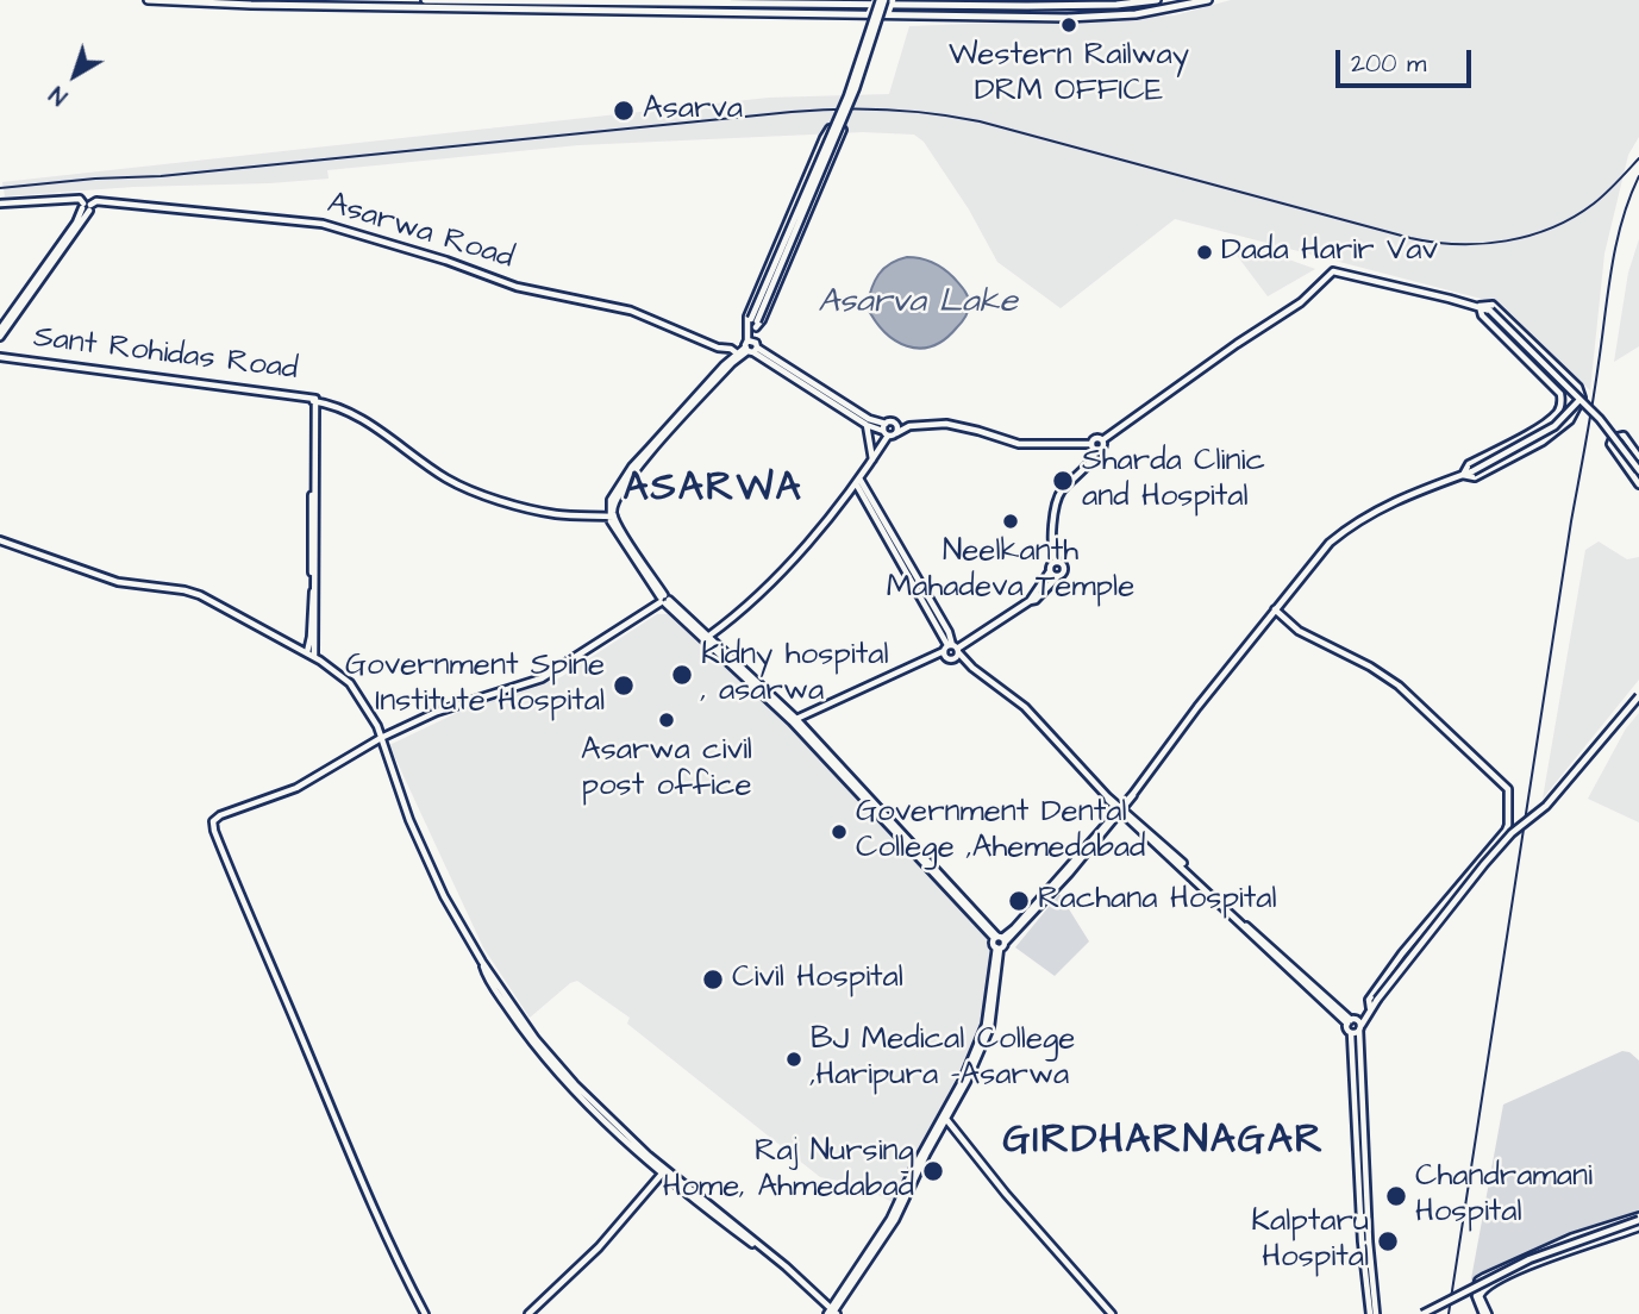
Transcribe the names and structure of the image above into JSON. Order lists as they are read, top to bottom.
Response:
{
  "streets": {
    "street": ["Asarwa Road", "Sant Rohidas Road"]
  },
  "districts": ["ASARWA", "GIRDHARNAGAR"],
  "water": ["Asarva Lake"],
  "places": [
    "Western Railway DRM OFFICE",
    "Asarva",
    "Dada Harir Vav",
    "Sharda Clinic and Hospital",
    "Neelkanth Mahadeva Temple",
    "Kidny hospital , asarwa",
    "Government Spine Institute Hospital",
    "Asarwa civil post office",
    "Government Dental College ,Ahemedabad",
    "Rachana Hospital",
    "Civil Hospital",
    "BJ Medical College ,Haripura -Asarwa",
    "Raj Nursing Home, Ahmedabad",
    "Chandramani Hospital",
    "Kalptaru Hospital"
  ],
  "scale_bar": "200 m",
  "north": "bottom left"
}
